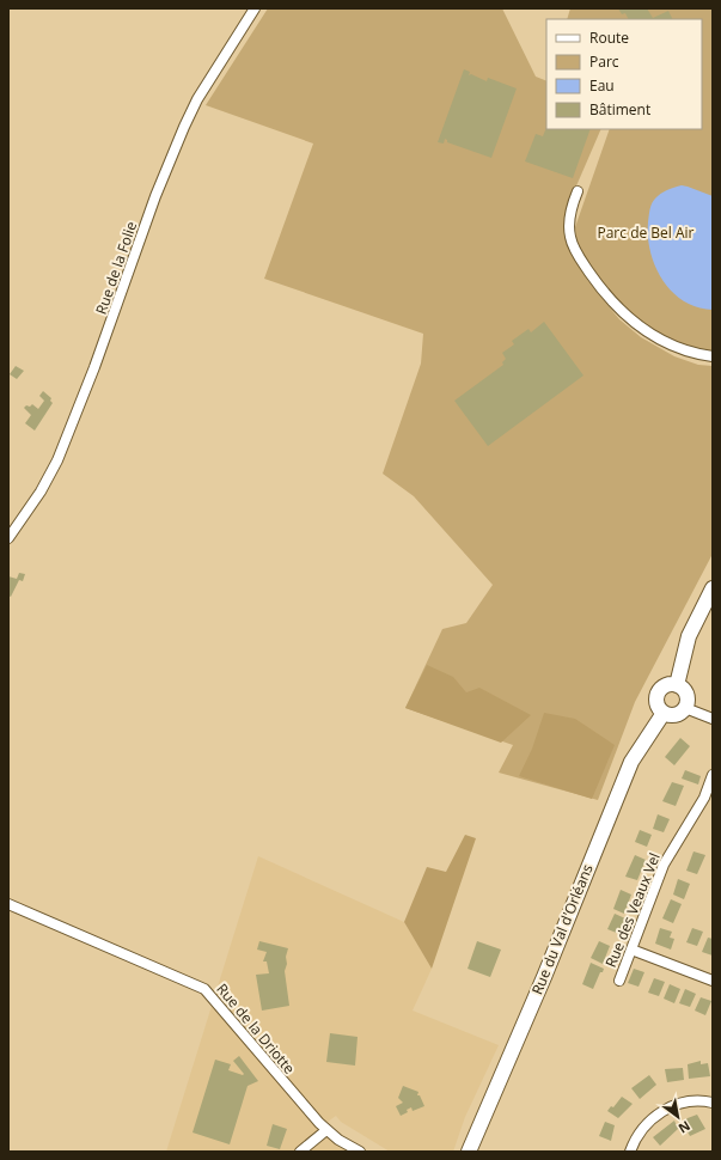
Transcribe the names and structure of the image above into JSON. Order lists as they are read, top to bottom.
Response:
{
  "streets": {
    "street": [
      "Rue de la Folie",
      "Rue des Veaux Vel",
      "Rue du Val d'Orléans",
      "Rue de la Driotte"
    ]
  },
  "parks": ["Parc de Bel Air"],
  "legend": [
    "Route",
    "Parc",
    "Eau",
    "Bâtiment"
  ],
  "north": "bottom right"
}
